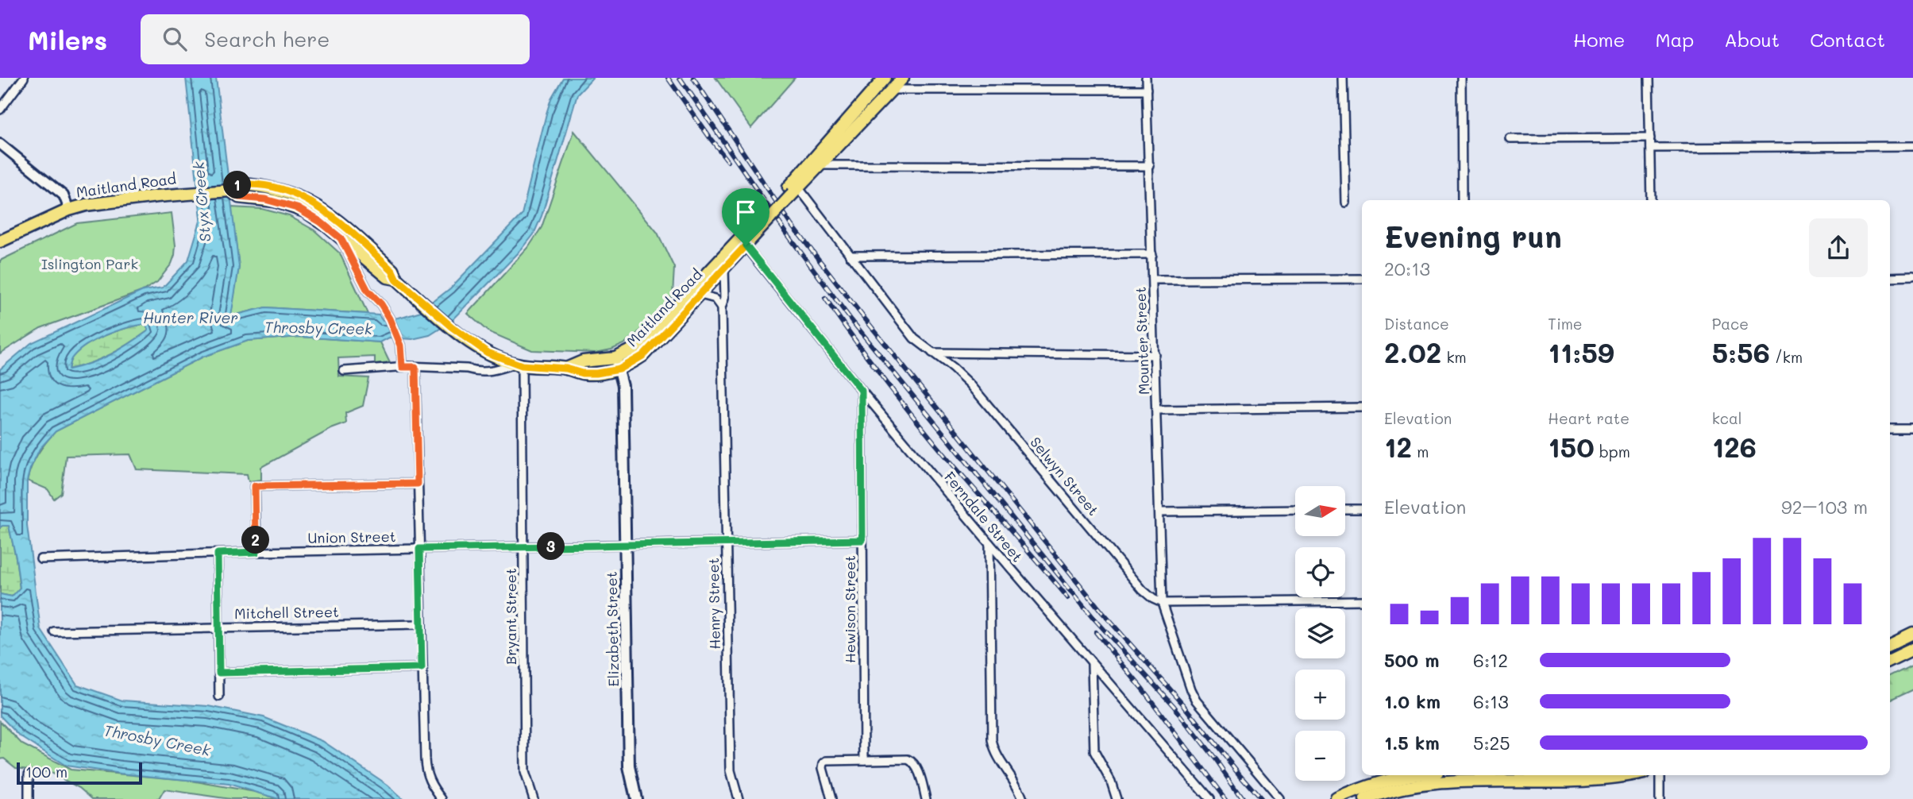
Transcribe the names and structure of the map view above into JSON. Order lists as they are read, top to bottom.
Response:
{
  "streets": {
    "main road": ["Maitland Road", "Elizabeth Street"],
    "street": [
      "Mounter Street",
      "Selwyn Street",
      "Ferndale Street",
      "Union Street",
      "Henry Street",
      "Hewison Street",
      "Mitchell Street",
      "Bryant Street"
    ]
  },
  "crossings": [
    ["Maitland Road", "Selwyn Street"],
    ["Maitland Road", "Ferndale Street"],
    ["Maitland Road", "Henry Street"],
    ["Maitland Road", "Bryant Street"],
    ["Maitland Road", "Elizabeth Street"],
    ["Mounter Street", "Selwyn Street"],
    ["Ferndale Street", "Hewison Street"],
    ["Union Street", "Henry Street"],
    ["Union Street", "Hewison Street"],
    ["Union Street", "Bryant Street"],
    ["Union Street", "Elizabeth Street"]
  ],
  "water": ["Styx Creek", "Hunter River", "Throsby Creek"],
  "parks": ["Islington Park"],
  "scale_bar": "100 m",
  "north": "right",
  "page": {
    "header": "Milers",
    "search": "Search here",
    "nav": [
      "Home",
      "Map",
      "About",
      "Contact"
    ],
    "pins": ["1", "2", "3"],
    "heading": ["Evening run", "20:13"],
    "stats": [
      ["Distance", "2.02 km"],
      ["Time", "11:59"],
      ["Pace", "5:56 /km"],
      ["Elevation", "12 m"],
      ["Heart rate", "150 bpm"],
      ["kcal", "126"]
    ],
    "chart": ["Elevation", "92–103 m"],
    "map_buttons": ["+", "−"],
    "list": [
      {
        "name": "500 m",
        "note": "6:12"
      },
      {
        "name": "1.0 km",
        "note": "6:13"
      },
      {
        "name": "1.5 km",
        "note": "5:25"
      }
    ],
    "scale": "100 m"
  }
}
